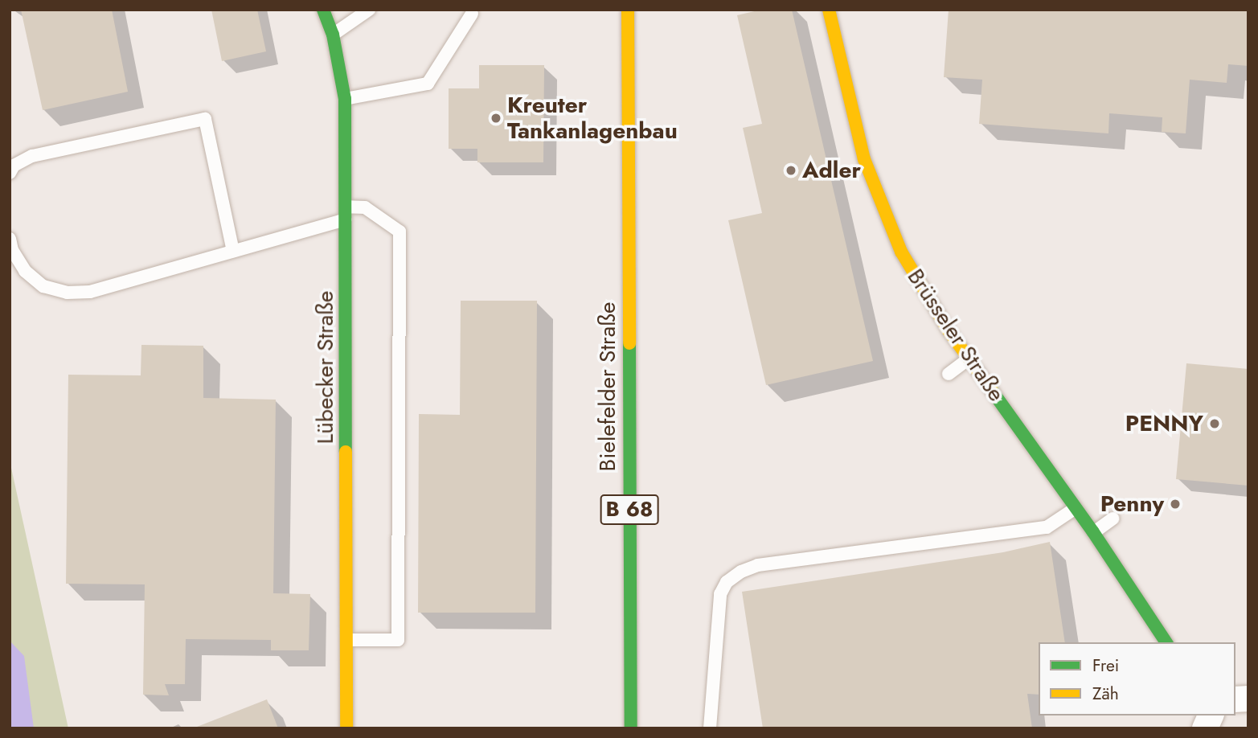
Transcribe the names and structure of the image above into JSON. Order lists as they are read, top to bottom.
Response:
{
  "streets": {
    "street": [
      "Brüsseler Straße",
      "Lübecker Straße",
      "Bielefelder Straße",
      "B 68"
    ]
  },
  "places": [
    "Kreuter Tankanlagenbau",
    "Adler",
    "PENNY",
    "Penny"
  ],
  "legend": ["Frei", "Zäh"]
}
